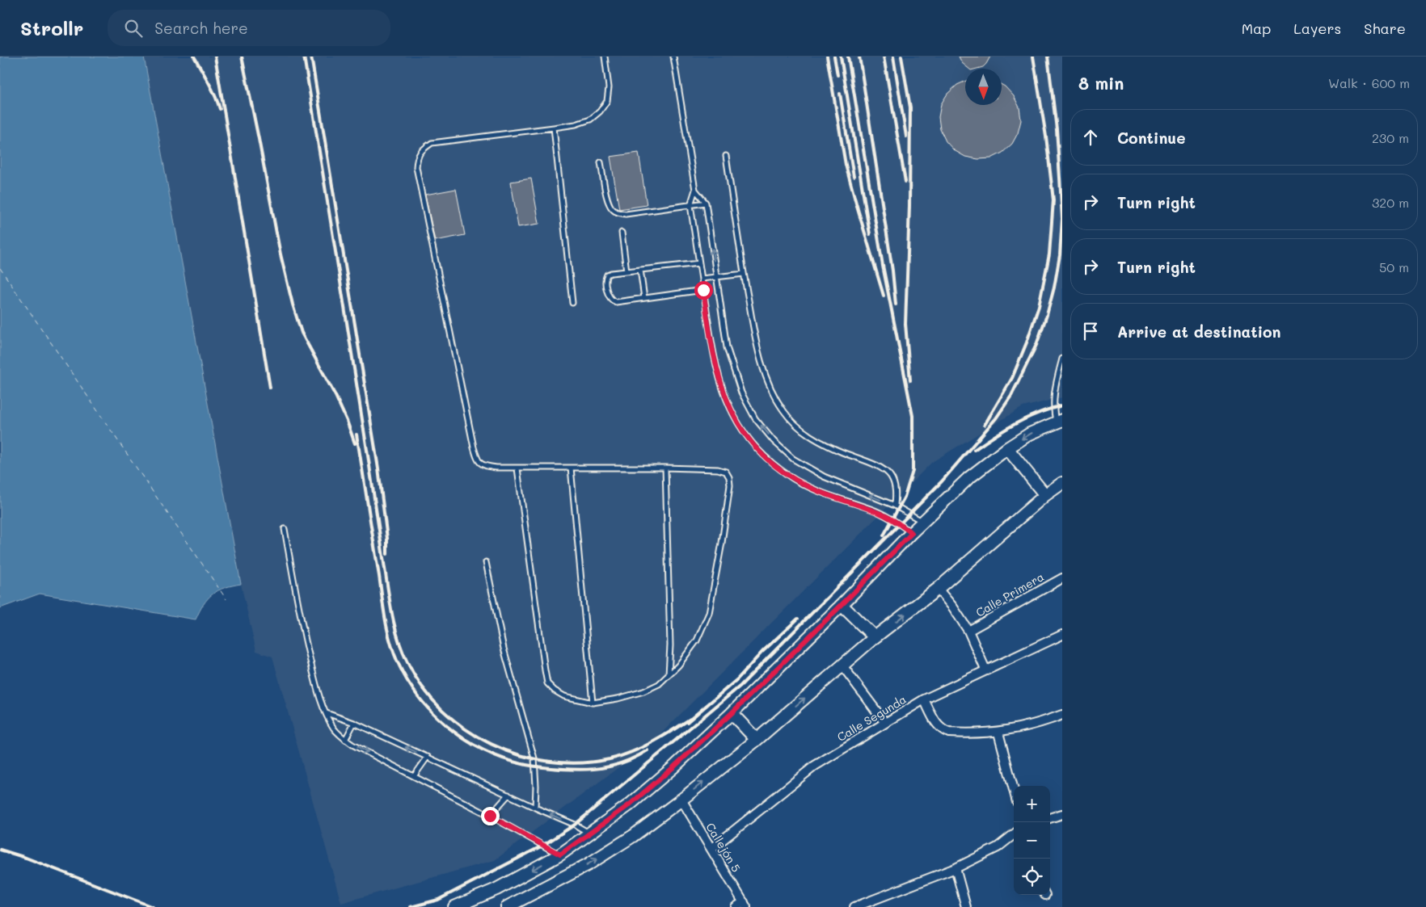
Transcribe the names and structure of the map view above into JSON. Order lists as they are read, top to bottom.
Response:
{
  "streets": {
    "street": ["Calle Primera", "Calle Segunda", "Callejón 5"]
  },
  "crossings": [
    ["Calle Segunda", "Callejón 5"]
  ],
  "north": "bottom",
  "page": {
    "header": "Strollr",
    "search": "Search here",
    "nav": ["Map", "Layers", "Share"],
    "heading": ["8 min", "Walk · 600 m"],
    "list": [
      ["Continue", "230 m"],
      ["Turn right", "320 m"],
      ["Turn right", "50 m"],
      "Arrive at destination"
    ],
    "map_buttons": ["+", "−"]
  }
}
